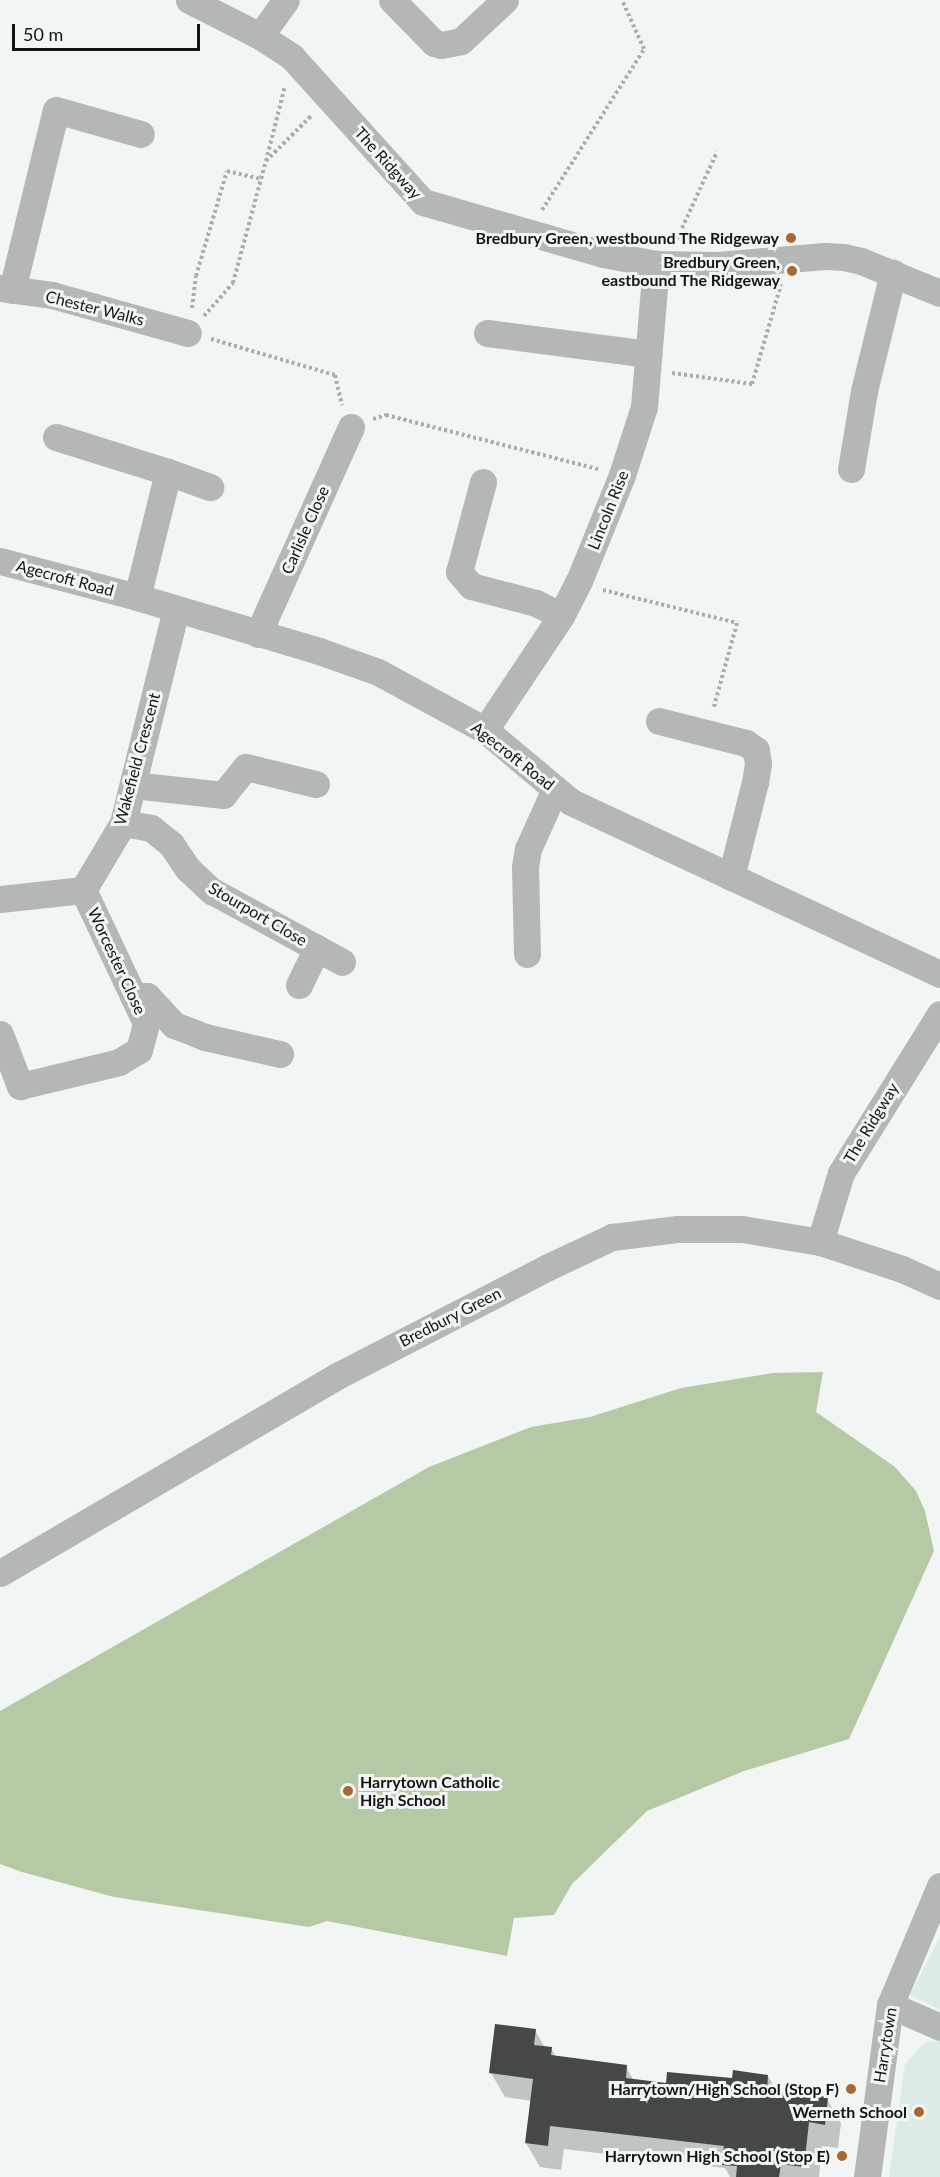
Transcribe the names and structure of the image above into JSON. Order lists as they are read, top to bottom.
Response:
{
  "streets": {
    "street": [
      "The Ridgway",
      "Chester Walks",
      "Lincoln Rise",
      "Carlisle Close",
      "Agecroft Road",
      "Wakefield Crescent",
      "Stourport Close",
      "Worcester Close",
      "Bredbury Green",
      "Harrytown"
    ]
  },
  "crossings": [
    ["The Ridgway", "Lincoln Rise"],
    ["The Ridgway", "Bredbury Green"],
    ["Lincoln Rise", "Agecroft Road"],
    ["Carlisle Close", "Agecroft Road"],
    ["Agecroft Road", "Wakefield Crescent"],
    ["Wakefield Crescent", "Stourport Close"],
    ["Wakefield Crescent", "Worcester Close"]
  ],
  "places": [
    "Bredbury Green, westbound The Ridgeway",
    "Bredbury Green, eastbound The Ridgeway",
    "Harrytown Catholic High School",
    "Harrytown/High School (Stop F)",
    "Werneth School",
    "Harrytown High School (Stop E)"
  ],
  "scale_bar": "50 m"
}
